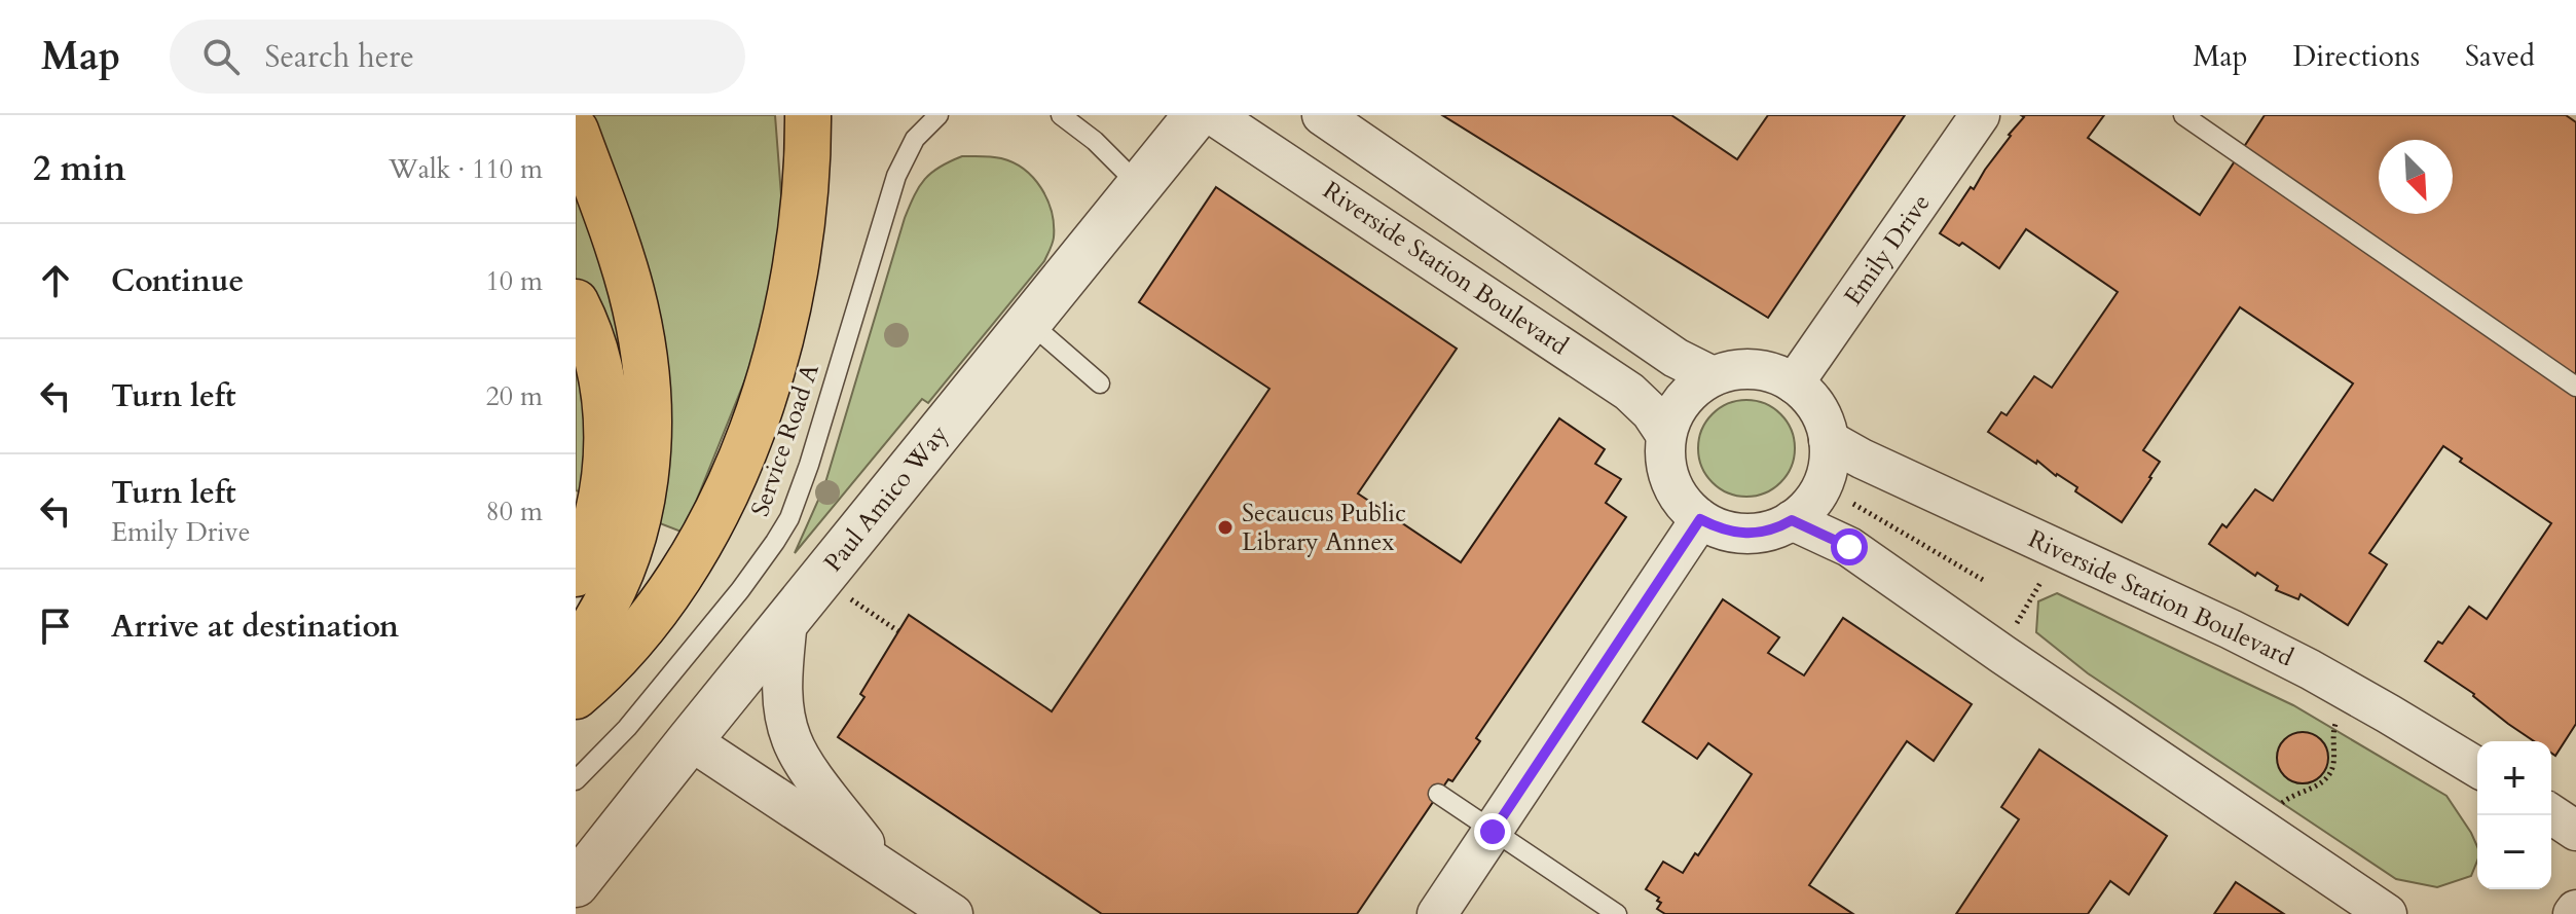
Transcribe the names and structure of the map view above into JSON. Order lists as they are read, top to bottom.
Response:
{
  "streets": {
    "street": ["Emily Drive", "Riverside Station Boulevard", "Paul Amico Way"],
    "lane": ["Service Road A"]
  },
  "crossings": [
    ["Emily Drive", "Riverside Station Boulevard"]
  ],
  "places": ["Secaucus Public Library Annex"],
  "north": "bottom right",
  "page": {
    "header": "Map",
    "search": "Search here",
    "nav": ["Map", "Directions", "Saved"],
    "heading": ["2 min", "Walk · 110 m"],
    "list": [
      ["Continue", "10 m"],
      ["Turn left", "20 m"],
      ["Turn left", "Emily Drive", "80 m"],
      "Arrive at destination"
    ],
    "map_buttons": ["+", "−"]
  }
}
